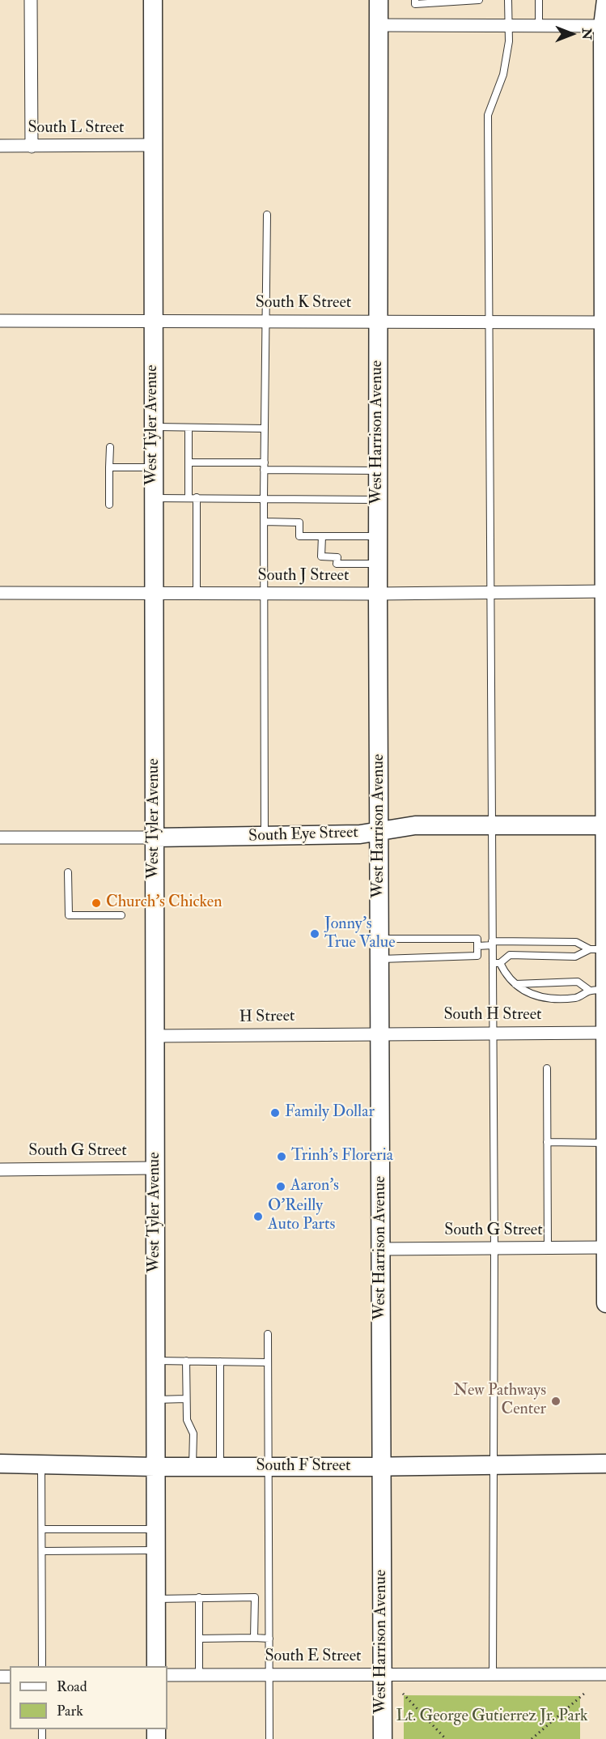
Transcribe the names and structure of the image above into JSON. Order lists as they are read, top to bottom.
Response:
{
  "streets": {
    "main road": [
      "West Tyler Avenue",
      "West Harrison Avenue",
      "South Eye Street",
      "South F Street"
    ],
    "street": [
      "South L Street",
      "South K Street",
      "South J Street",
      "South H Street",
      "H Street",
      "South G Street",
      "South E Street"
    ]
  },
  "crossings": [
    ["South L Street", "West Tyler Avenue"],
    ["South K Street", "West Tyler Avenue"],
    ["South K Street", "West Harrison Avenue"],
    ["West Tyler Avenue", "South J Street"],
    ["West Tyler Avenue", "South Eye Street"],
    ["West Tyler Avenue", "H Street"],
    ["West Tyler Avenue", "South G Street"],
    ["West Tyler Avenue", "South F Street"],
    ["West Harrison Avenue", "South J Street"],
    ["West Harrison Avenue", "South Eye Street"],
    ["West Harrison Avenue", "South H Street"],
    ["West Harrison Avenue", "H Street"],
    ["West Harrison Avenue", "South G Street"],
    ["West Harrison Avenue", "South F Street"],
    ["West Harrison Avenue", "South E Street"],
    ["South H Street", "H Street"]
  ],
  "parks": ["Lt. George Gutierrez Jr. Park"],
  "places": [
    "Church's Chicken",
    "Jonny's True Value",
    "Family Dollar",
    "Trinh's Floreria",
    "Aaron's",
    "O'Reilly Auto Parts",
    "New Pathways Center"
  ],
  "legend": ["Road", "Park"],
  "north": "right"
}
